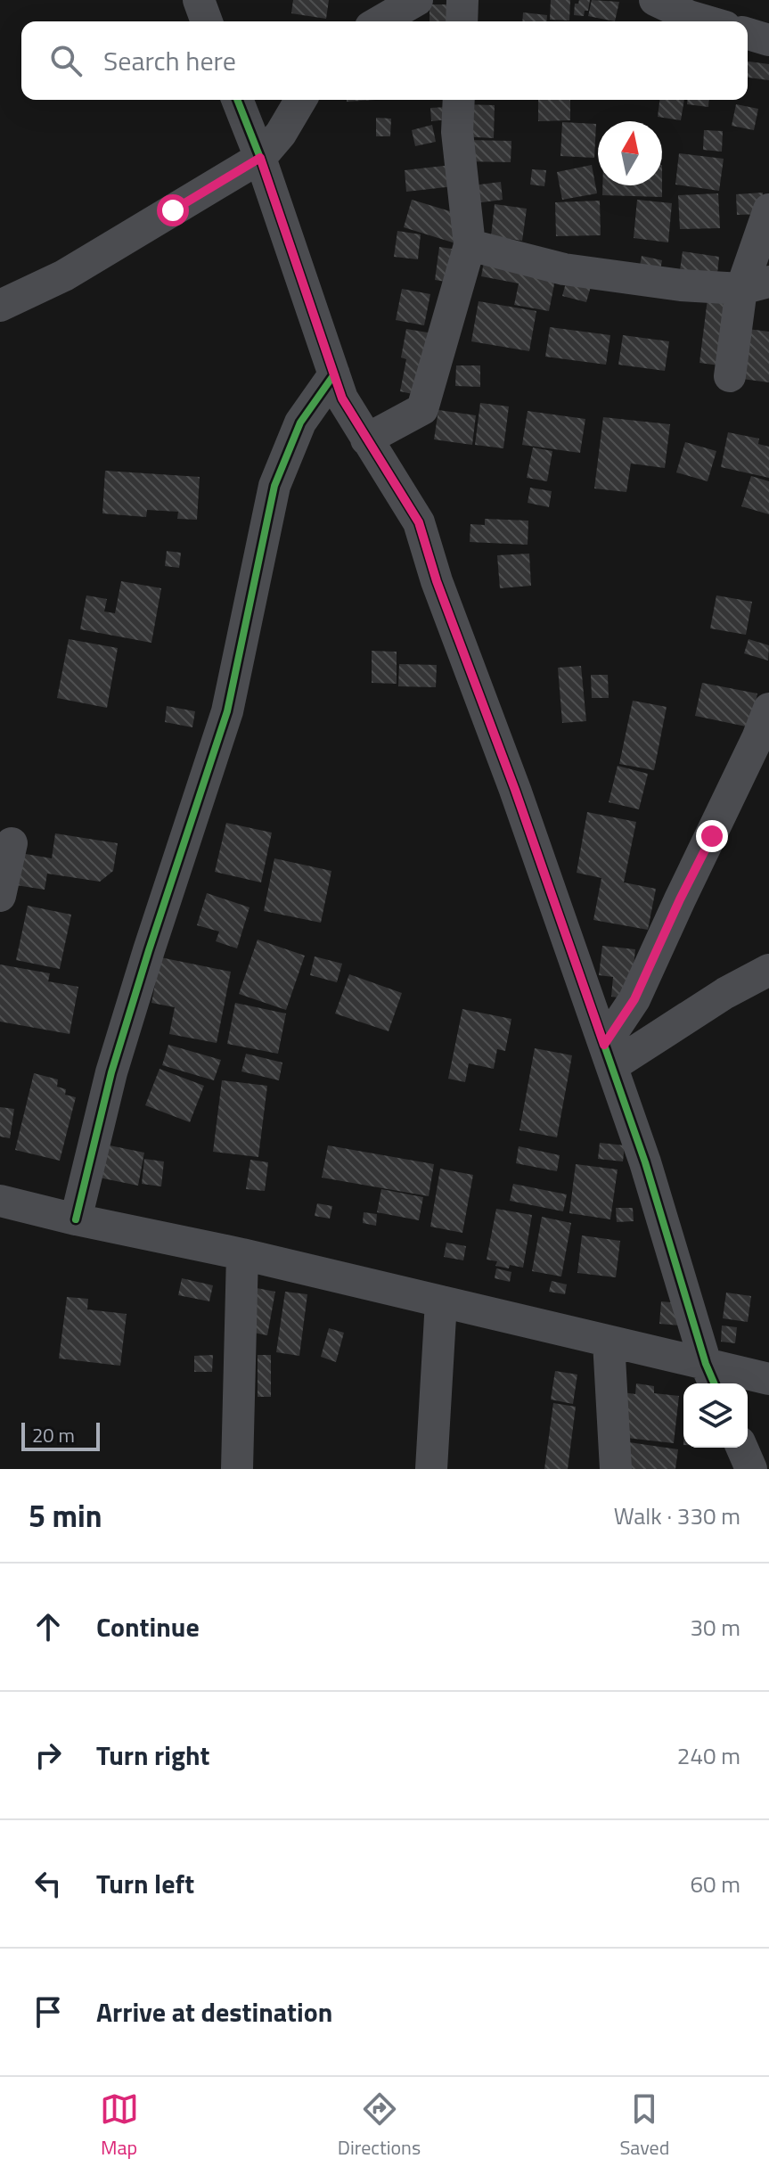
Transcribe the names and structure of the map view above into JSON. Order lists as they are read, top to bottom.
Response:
{
  "scale_bar": "20 m",
  "north": "top",
  "page": {
    "search": "Search here",
    "scale": "20 m",
    "heading": ["5 min", "Walk · 330 m"],
    "list": [
      ["Continue", "30 m"],
      ["Turn right", "240 m"],
      ["Turn left", "60 m"],
      "Arrive at destination"
    ],
    "nav": ["Map", "Directions", "Saved"]
  }
}
